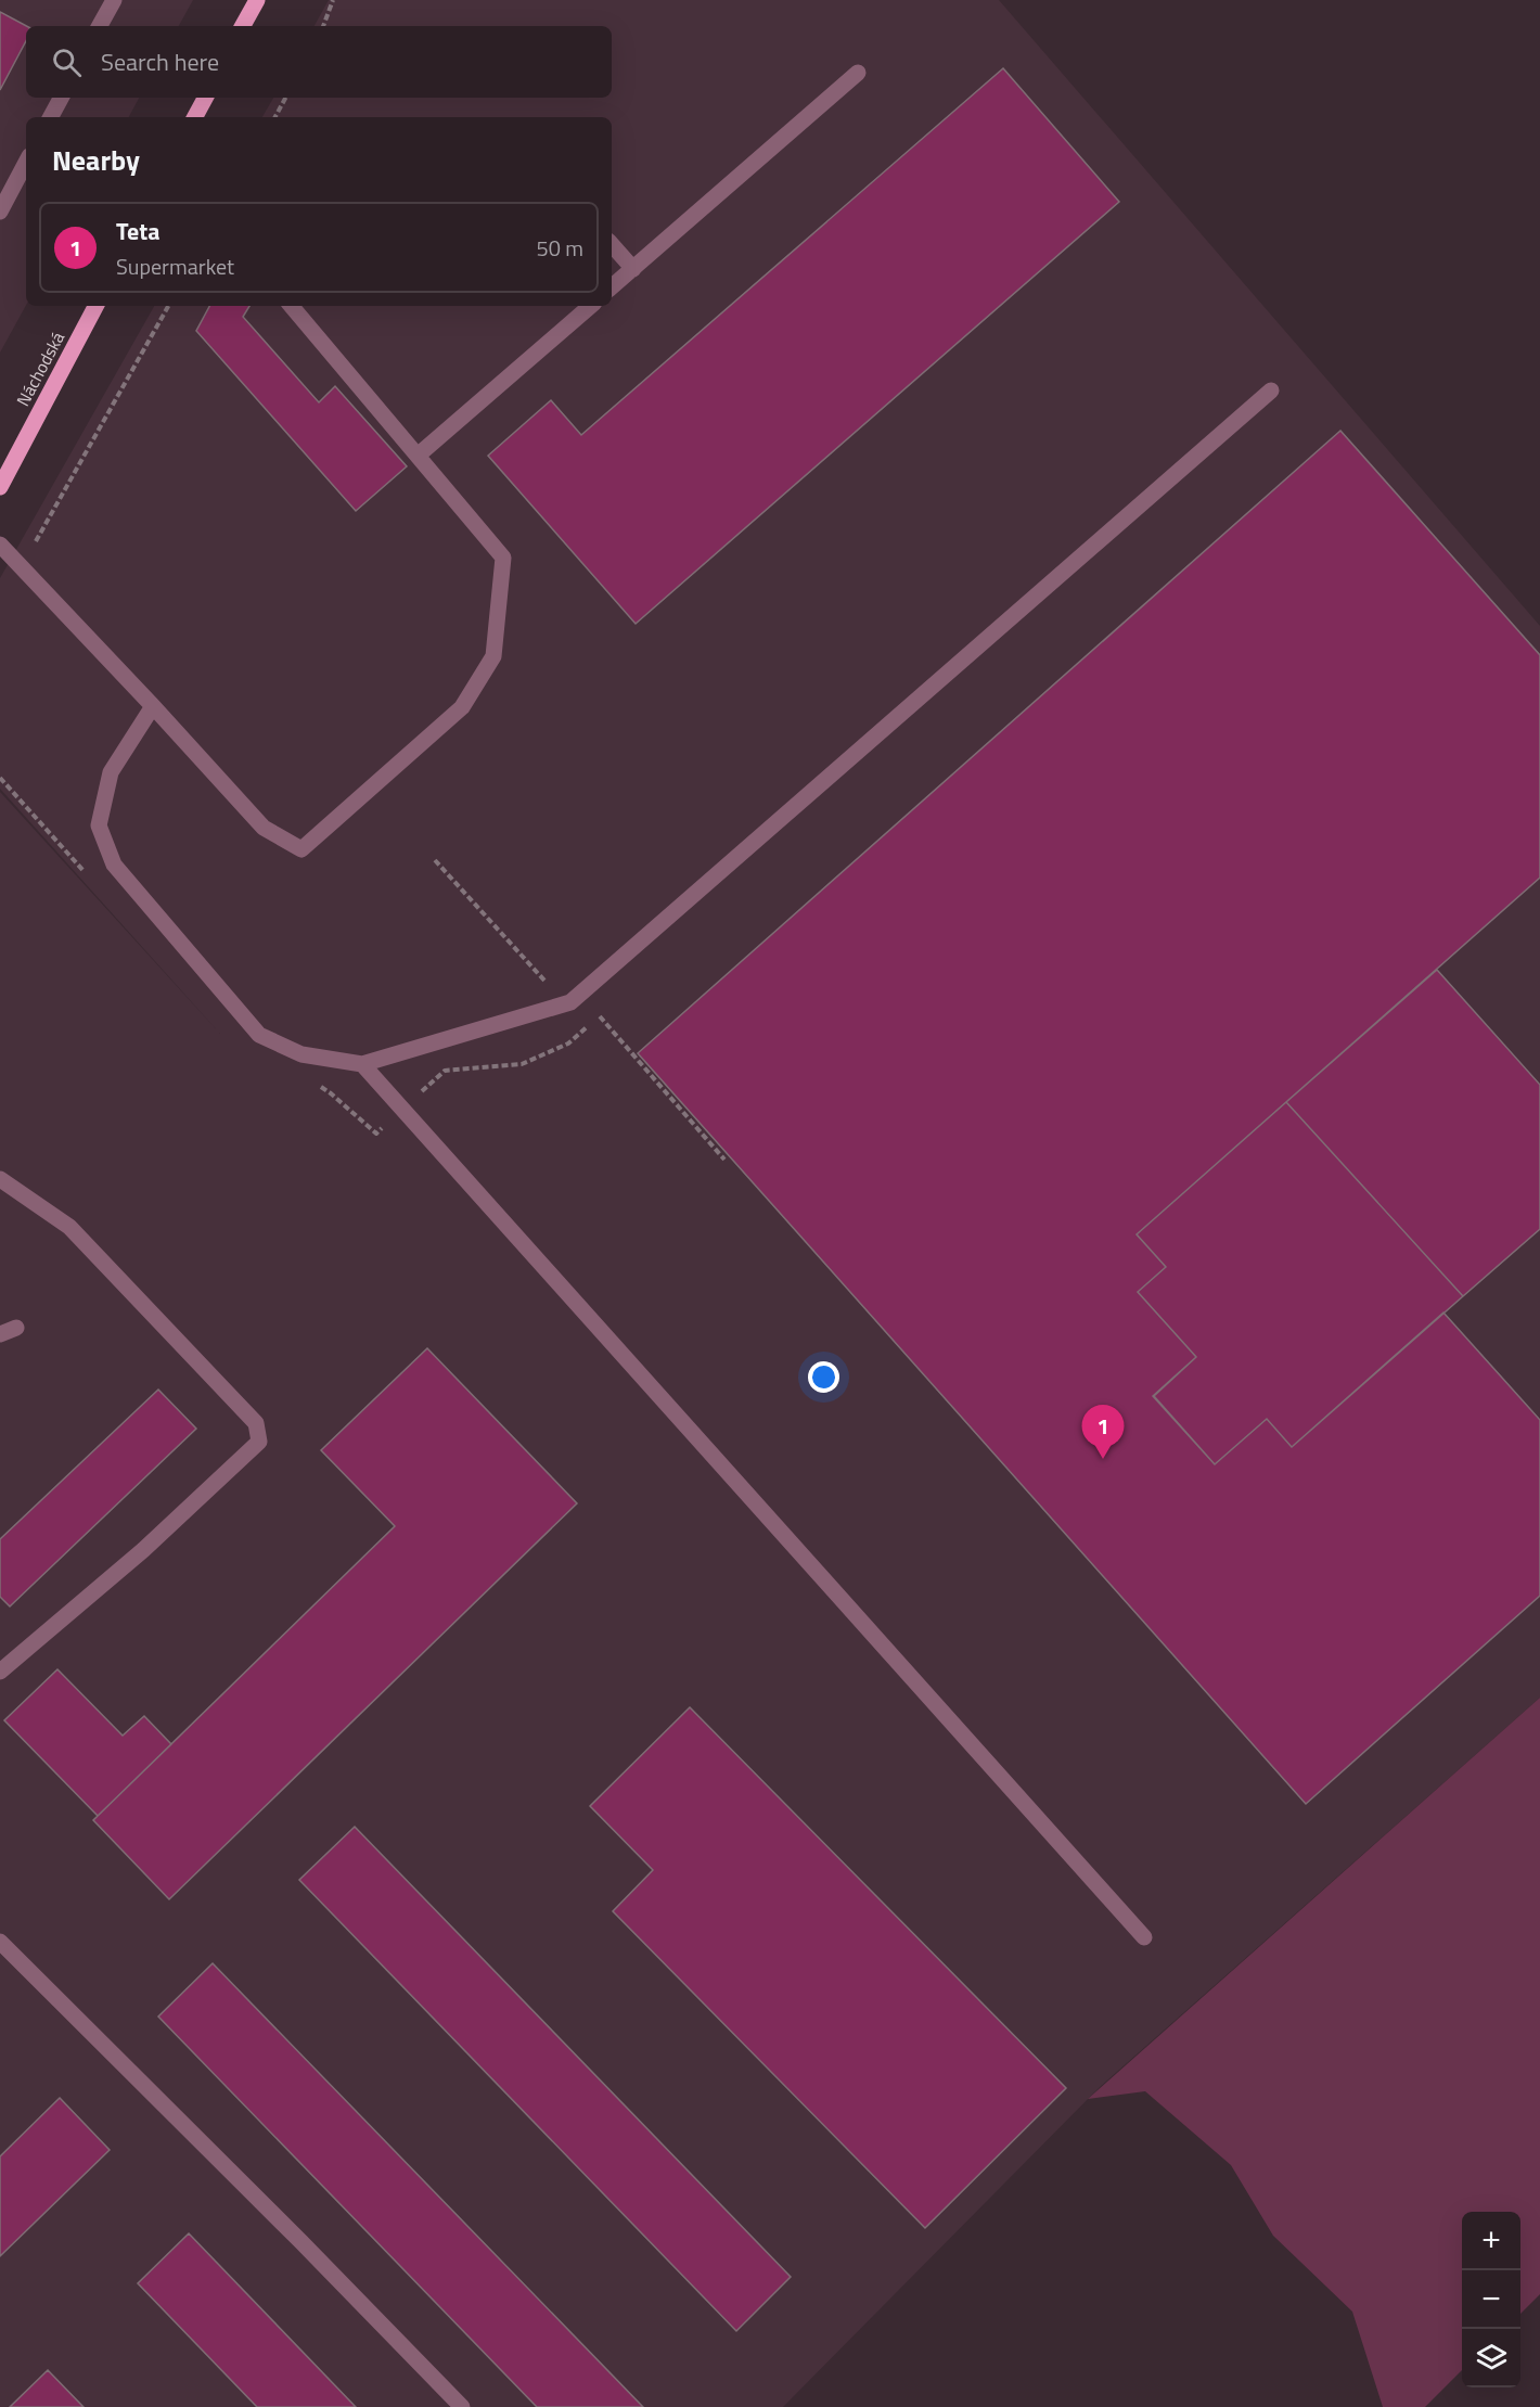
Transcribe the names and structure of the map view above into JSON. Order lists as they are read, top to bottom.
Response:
{
  "streets": {
    "main road": ["Náchodská"]
  },
  "page": {
    "search": "Search here",
    "heading": "Nearby",
    "list": [
      {
        "mark": "1",
        "name": "Teta",
        "note": "Supermarket",
        "value": "50 m"
      }
    ],
    "pins": "1",
    "map_buttons": ["+", "−"]
  }
}
